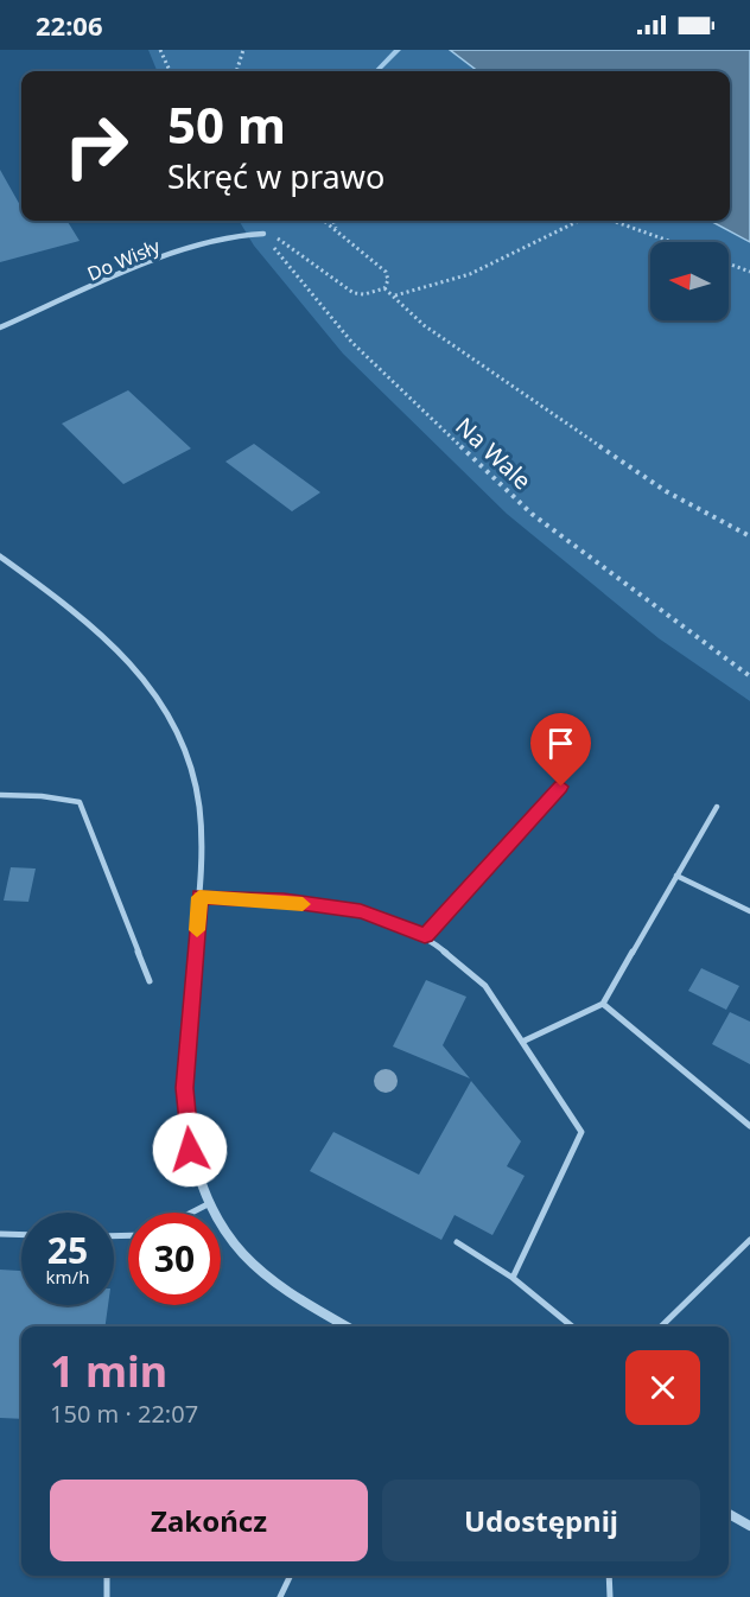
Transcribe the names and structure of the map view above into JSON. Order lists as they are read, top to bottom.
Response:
{
  "streets": {
    "street": ["Do Wisły"],
    "path": ["Na Wale"]
  },
  "crossings": [
    ["Do Wisły", "Na Wale"]
  ],
  "north": "left",
  "page": {
    "status": "22:06",
    "turn": ["50 m", "Skręć w prawo"],
    "speed": "25 km/h",
    "limit": "30",
    "heading": ["1 min", "150 m · 22:07"],
    "buttons": ["Zakończ", "Udostępnij"]
  }
}
